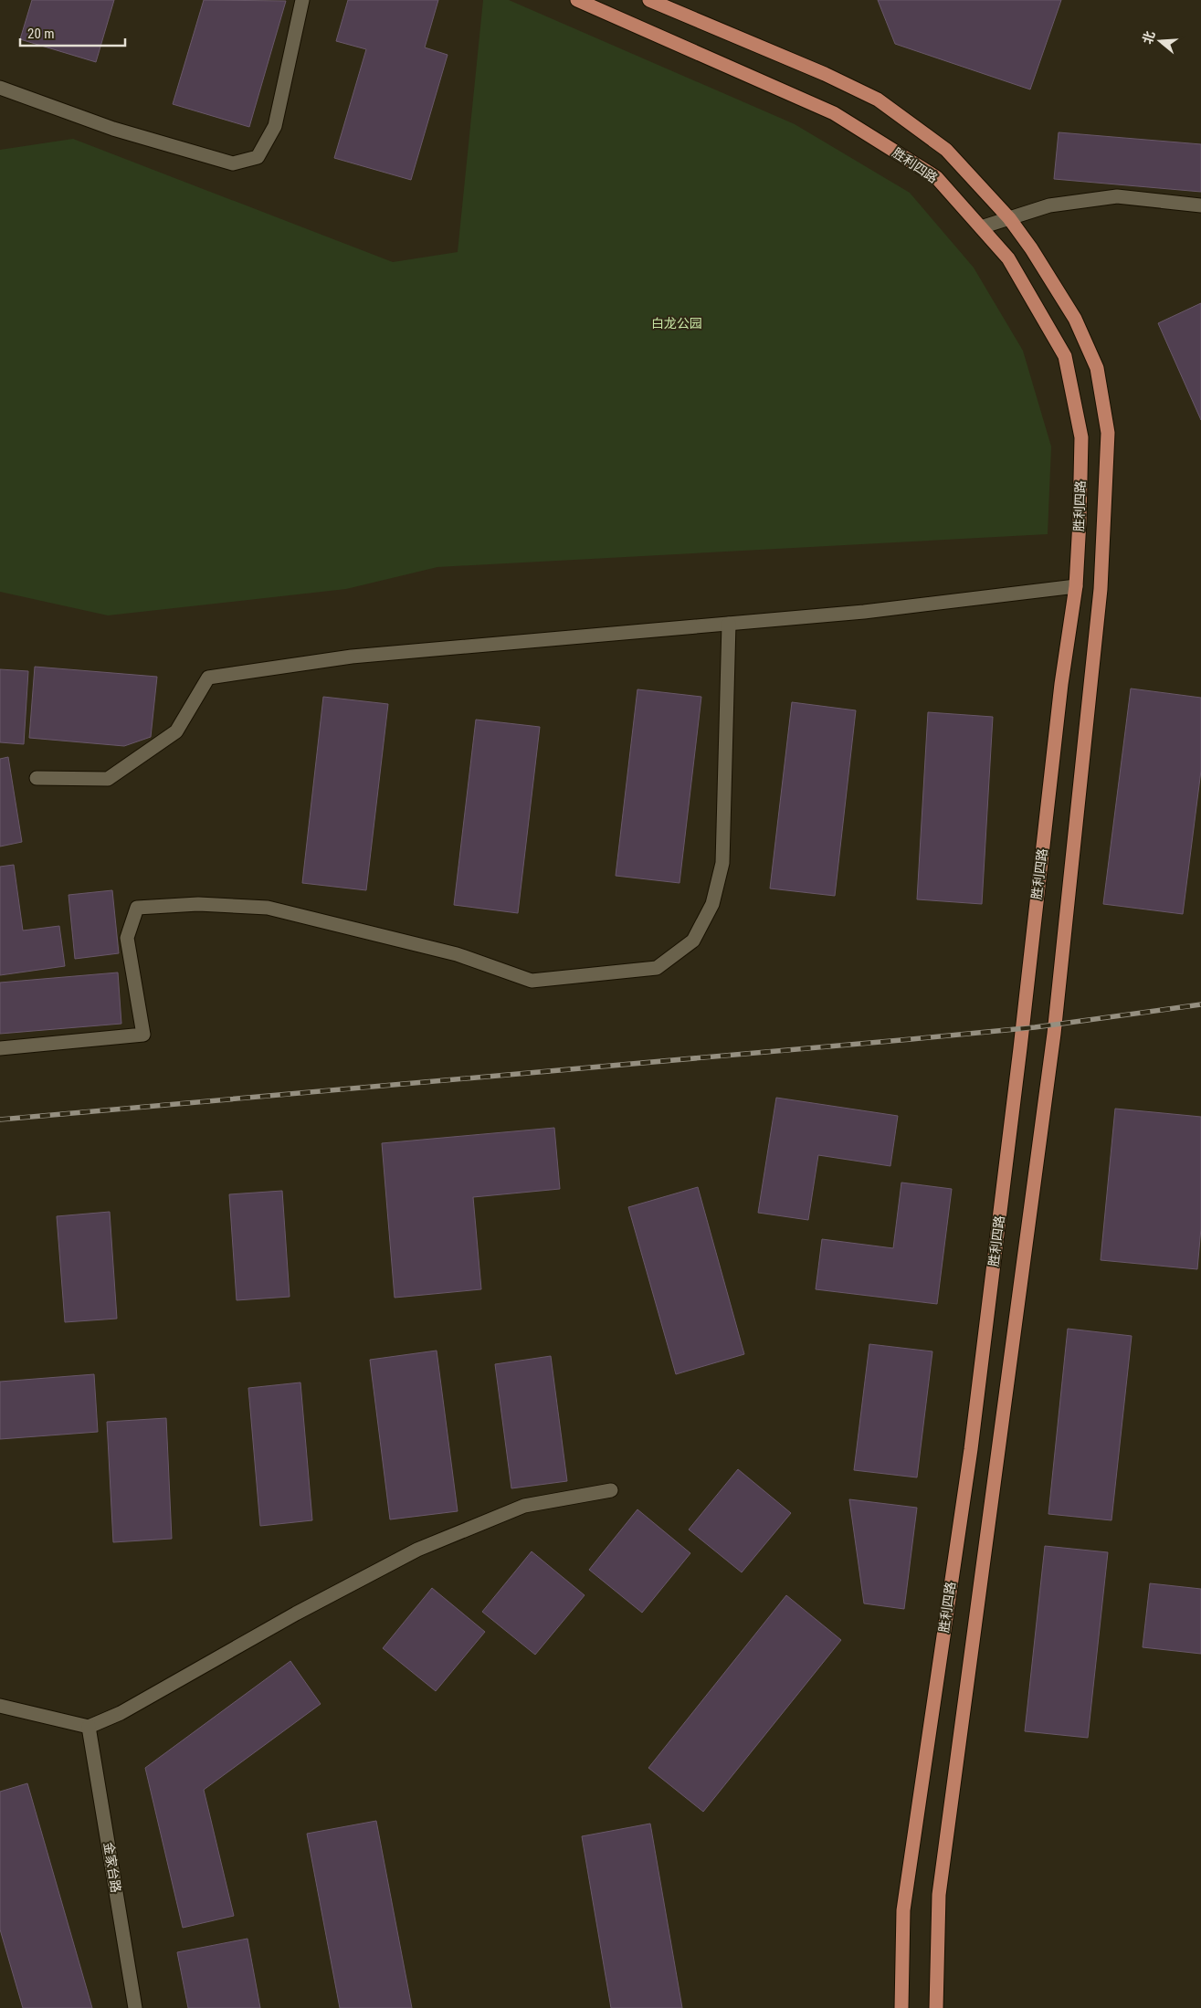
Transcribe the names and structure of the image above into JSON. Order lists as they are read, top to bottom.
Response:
{
  "streets": {
    "main road": ["胜利四路"],
    "street": ["金家台路"]
  },
  "parks": ["白龙公园"],
  "scale_bar": "20 m",
  "north": "left"
}
